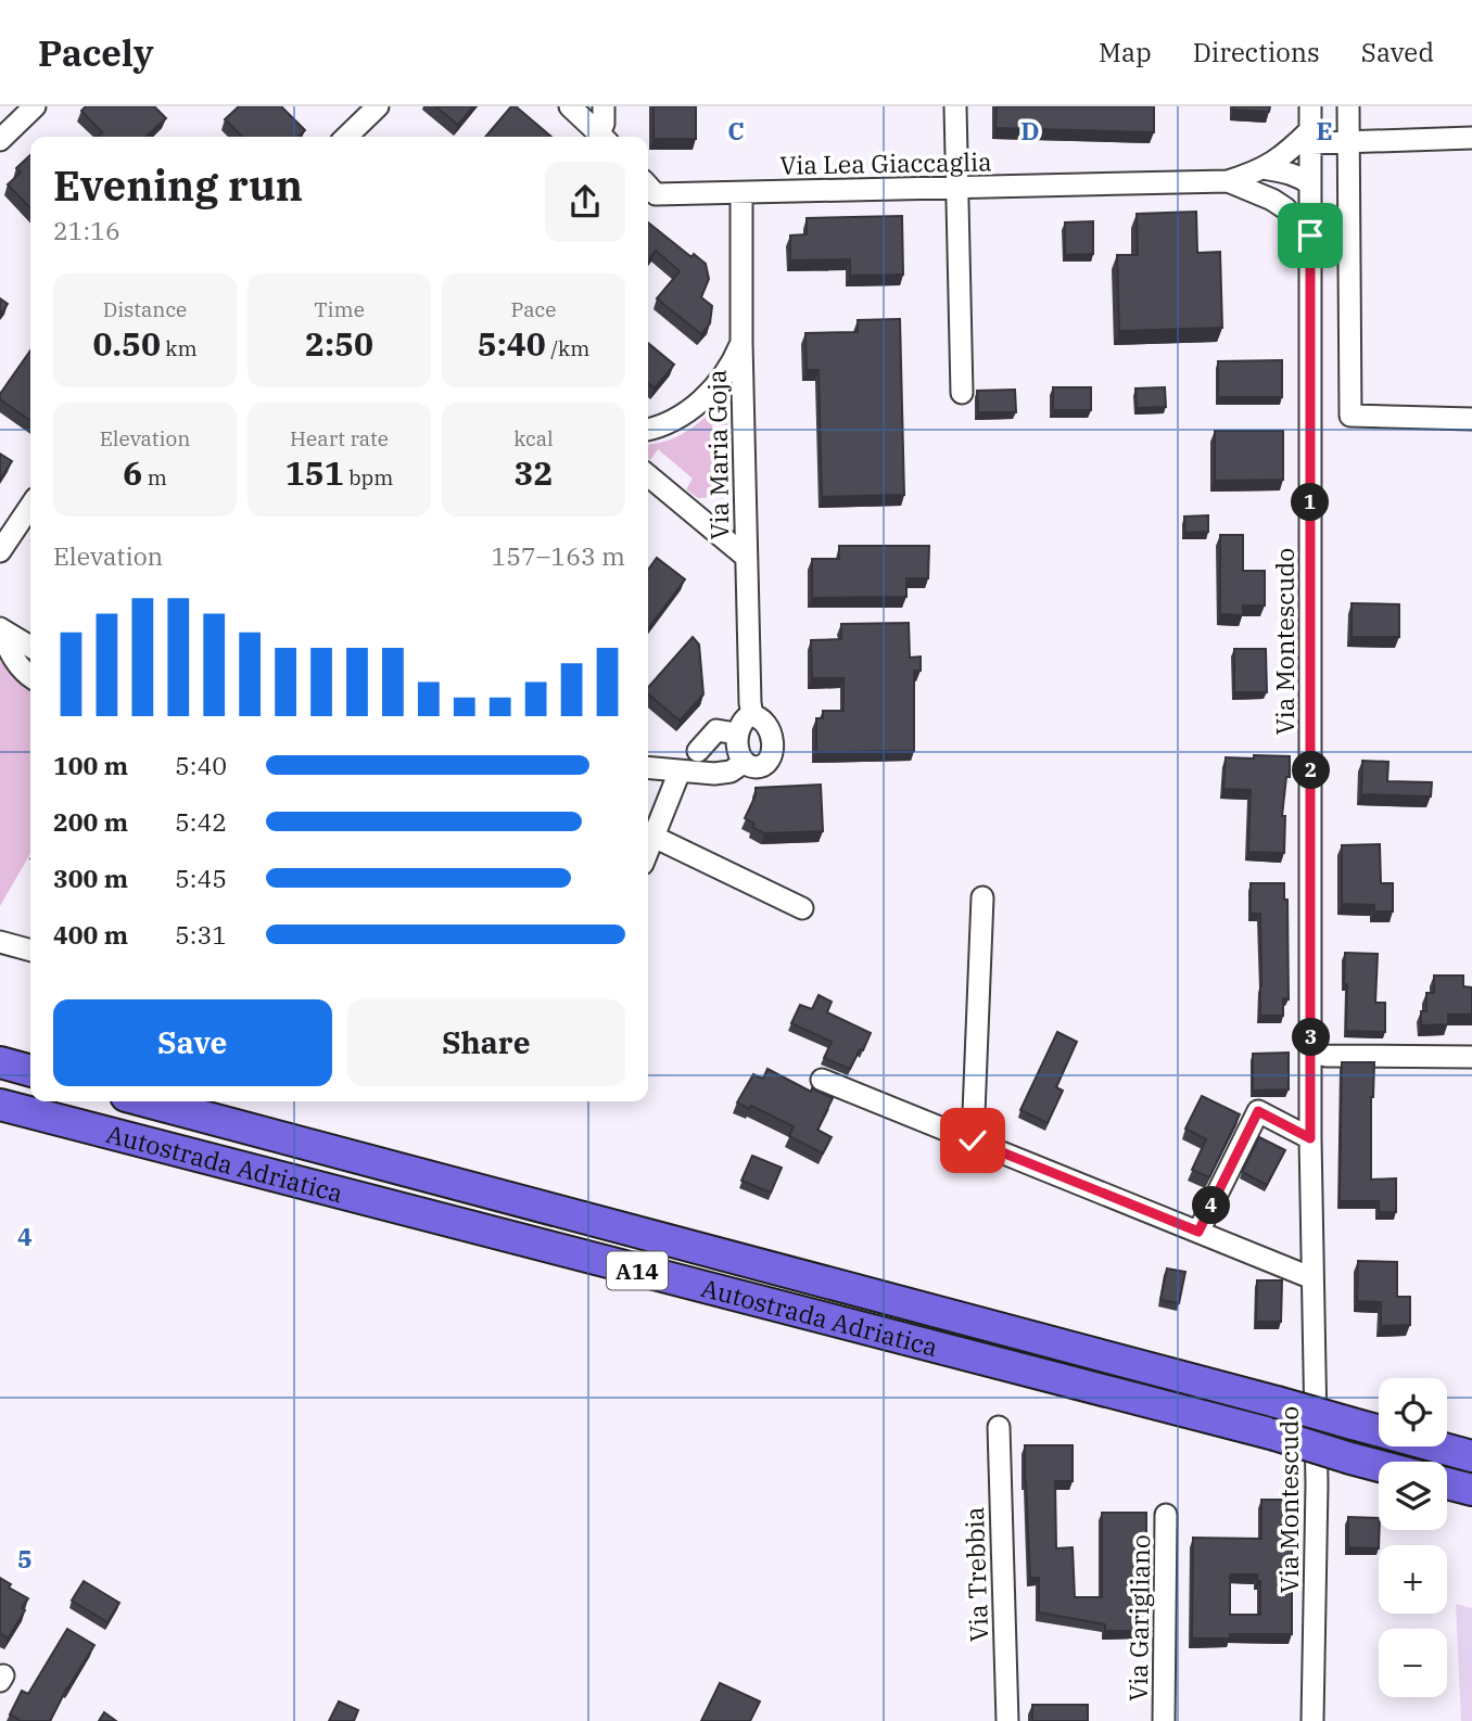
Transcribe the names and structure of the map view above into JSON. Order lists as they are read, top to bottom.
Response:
{
  "streets": {
    "highway": ["Autostrada Adriatica", "A14"],
    "street": [
      "Via Lea Giaccaglia",
      "Via Maria Goja",
      "Via Montescudo",
      "Via Trebbia",
      "Via Garigliano"
    ]
  },
  "crossings": [
    ["Via Lea Giaccaglia", "Via Maria Goja"],
    ["Via Lea Giaccaglia", "Via Montescudo"]
  ],
  "page": {
    "header": "Pacely",
    "nav": ["Map", "Directions", "Saved"],
    "heading": ["Evening run", "21:16"],
    "stats": [
      ["Distance", "0.50 km"],
      ["Time", "2:50"],
      ["Pace", "5:40 /km"],
      ["Elevation", "6 m"],
      ["Heart rate", "151 bpm"],
      ["kcal", "32"]
    ],
    "pins": [
      "1",
      "2",
      "3",
      "4"
    ],
    "chart": ["Elevation", "157–163 m"],
    "list": [
      {
        "name": "100 m",
        "note": "5:40"
      },
      {
        "name": "200 m",
        "note": "5:42"
      },
      {
        "name": "300 m",
        "note": "5:45"
      },
      {
        "name": "400 m",
        "note": "5:31"
      }
    ],
    "buttons": ["Save", "Share"],
    "map_buttons": ["+", "−"]
  },
  "grid": {
    "columns": ["C", "D", "E"],
    "rows": ["4", "5"]
  }
}
